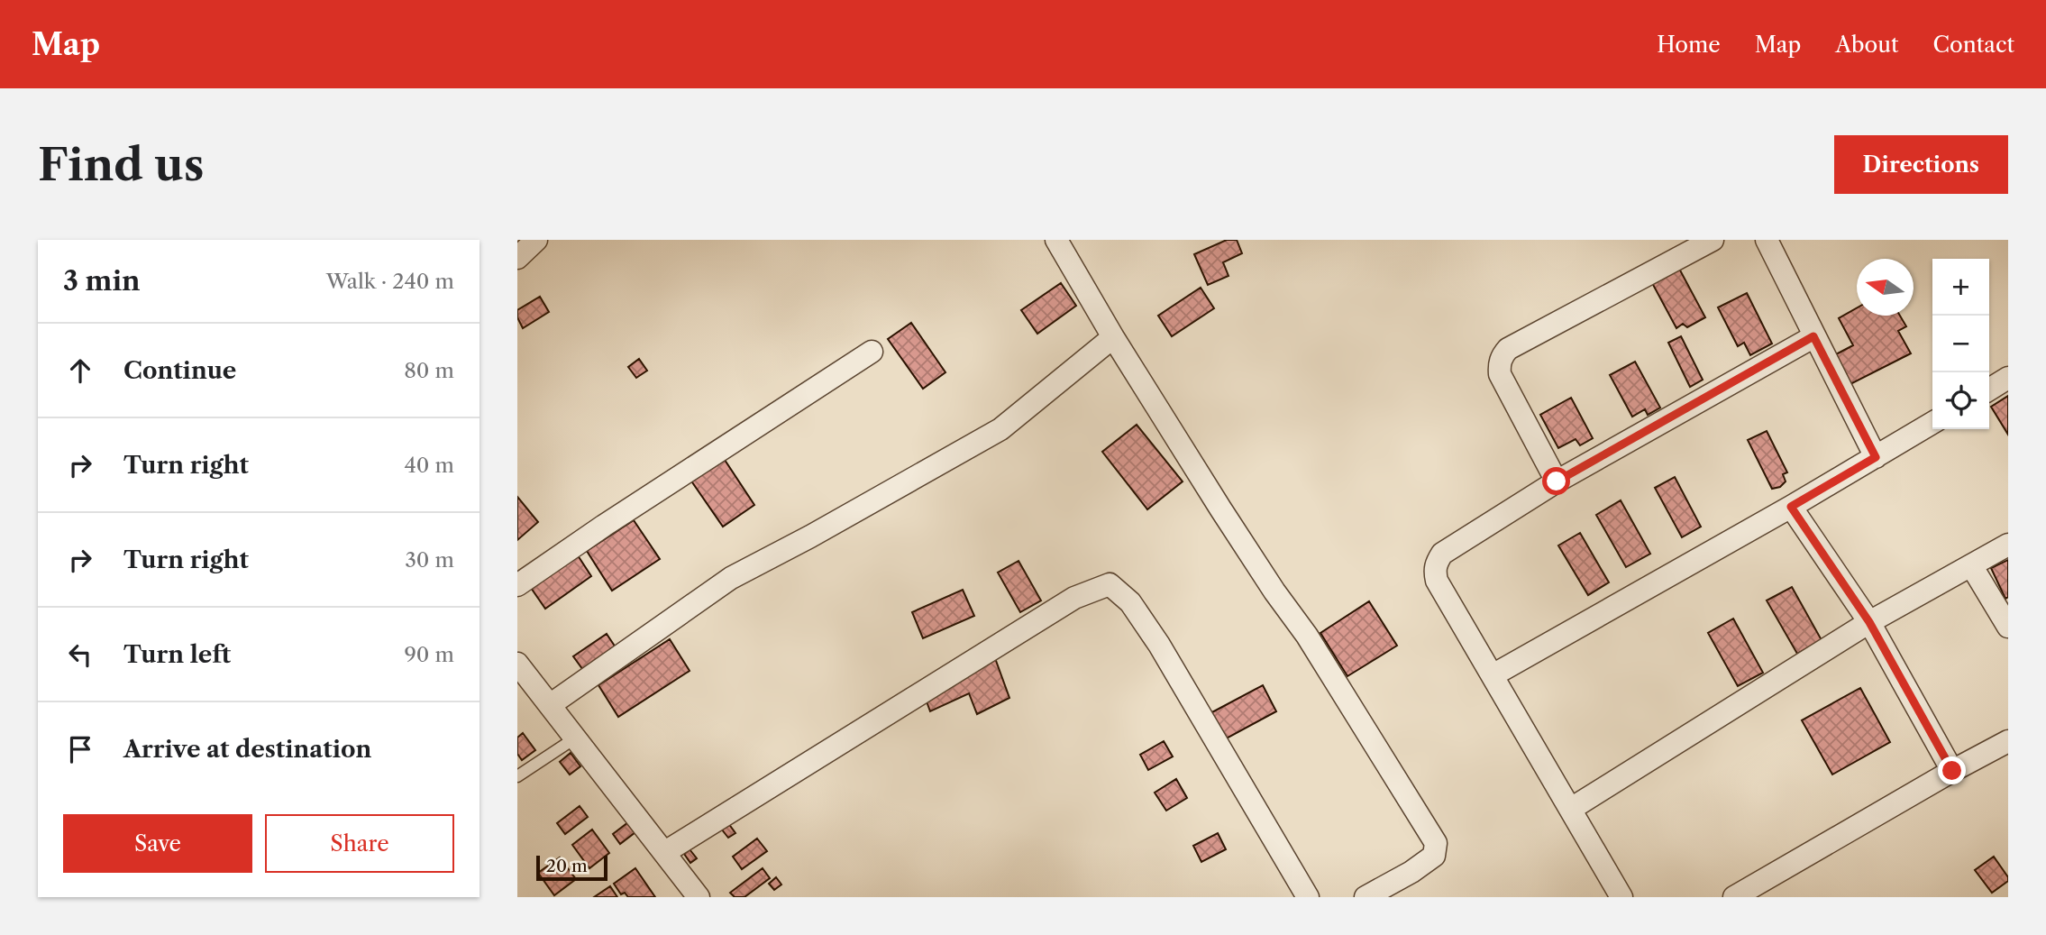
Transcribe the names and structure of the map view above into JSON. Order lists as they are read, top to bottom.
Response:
{
  "scale_bar": "20 m",
  "north": "left",
  "page": {
    "header": "Map",
    "nav": [
      "Home",
      "Map",
      "About",
      "Contact"
    ],
    "buttons": [
      "Directions",
      ["Save", "Share"]
    ],
    "title": "Find us",
    "heading": ["3 min", "Walk · 240 m"],
    "map_buttons": ["+", "−"],
    "list": [
      ["Continue", "80 m"],
      ["Turn right", "40 m"],
      ["Turn right", "30 m"],
      ["Turn left", "90 m"],
      "Arrive at destination"
    ],
    "scale": "20 m"
  }
}
